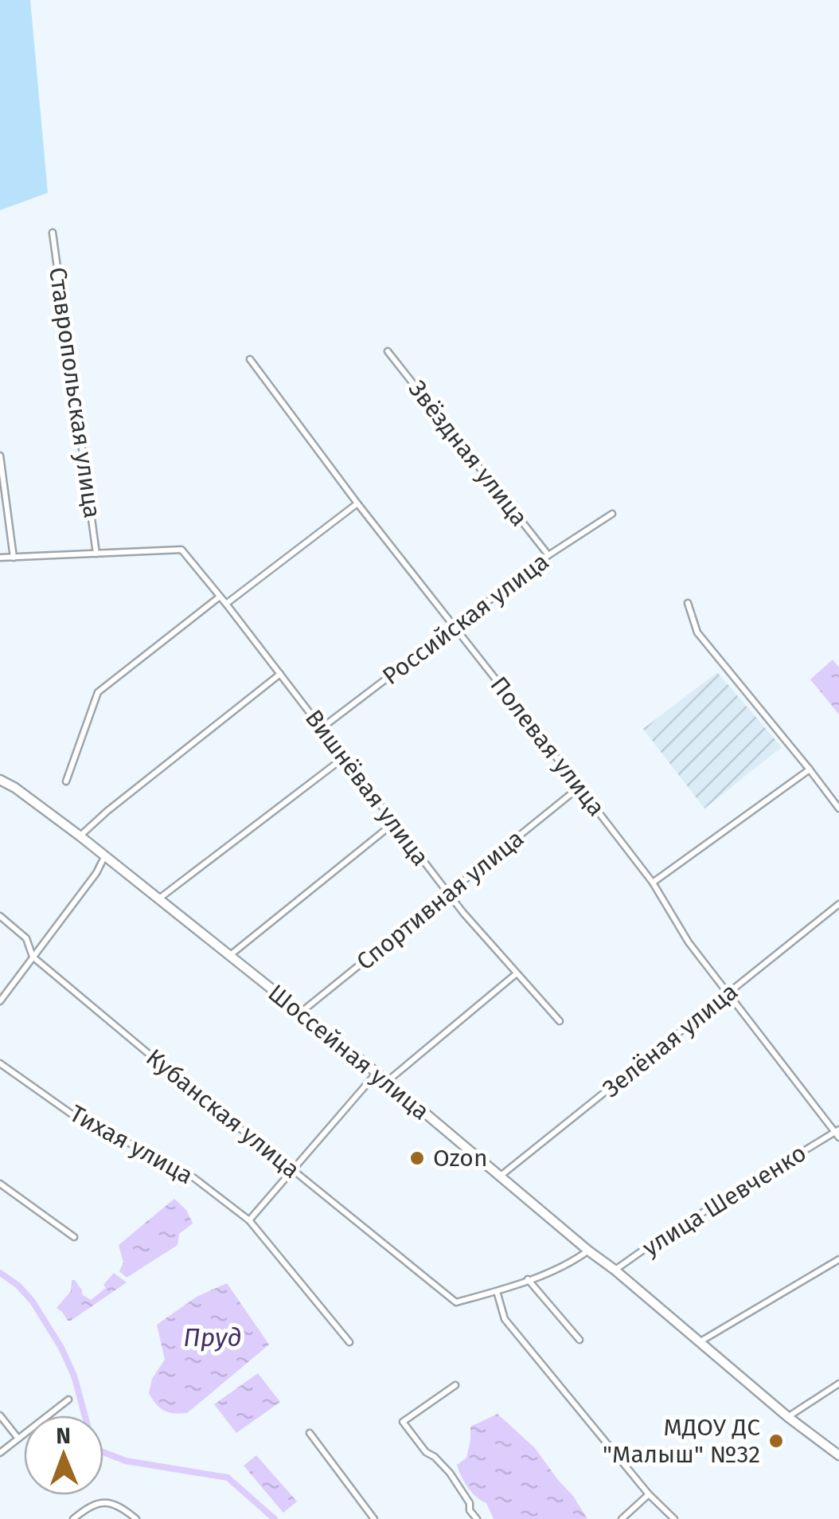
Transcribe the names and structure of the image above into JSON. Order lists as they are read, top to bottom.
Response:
{
  "streets": {
    "main road": ["Шоссейная улица"],
    "street": [
      "Ставропольская улица",
      "Звёздная улица",
      "Российская улица",
      "Полевая улица",
      "Вишнёвая улица",
      "Спортивная улица",
      "Зелёная улица",
      "Кубанская улица",
      "Тихая улица",
      "улица Шевченко"
    ]
  },
  "crossings": [
    ["Ставропольская улица", "Вишнёвая улица"],
    ["Звёздная улица", "Российская улица"],
    ["Российская улица", "Полевая улица"],
    ["Российская улица", "Вишнёвая улица"],
    ["Полевая улица", "Спортивная улица"],
    ["Полевая улица", "Зелёная улица"],
    ["Полевая улица", "улица Шевченко"],
    ["Вишнёвая улица", "Спортивная улица"],
    ["Спортивная улица", "Шоссейная улица"],
    ["Зелёная улица", "Шоссейная улица"],
    ["Шоссейная улица", "улица Шевченко"]
  ],
  "water": ["Пруд"],
  "places": ["Ozon", "МДОУ ДС \"Малыш\" №32"],
  "north": "top"
}
